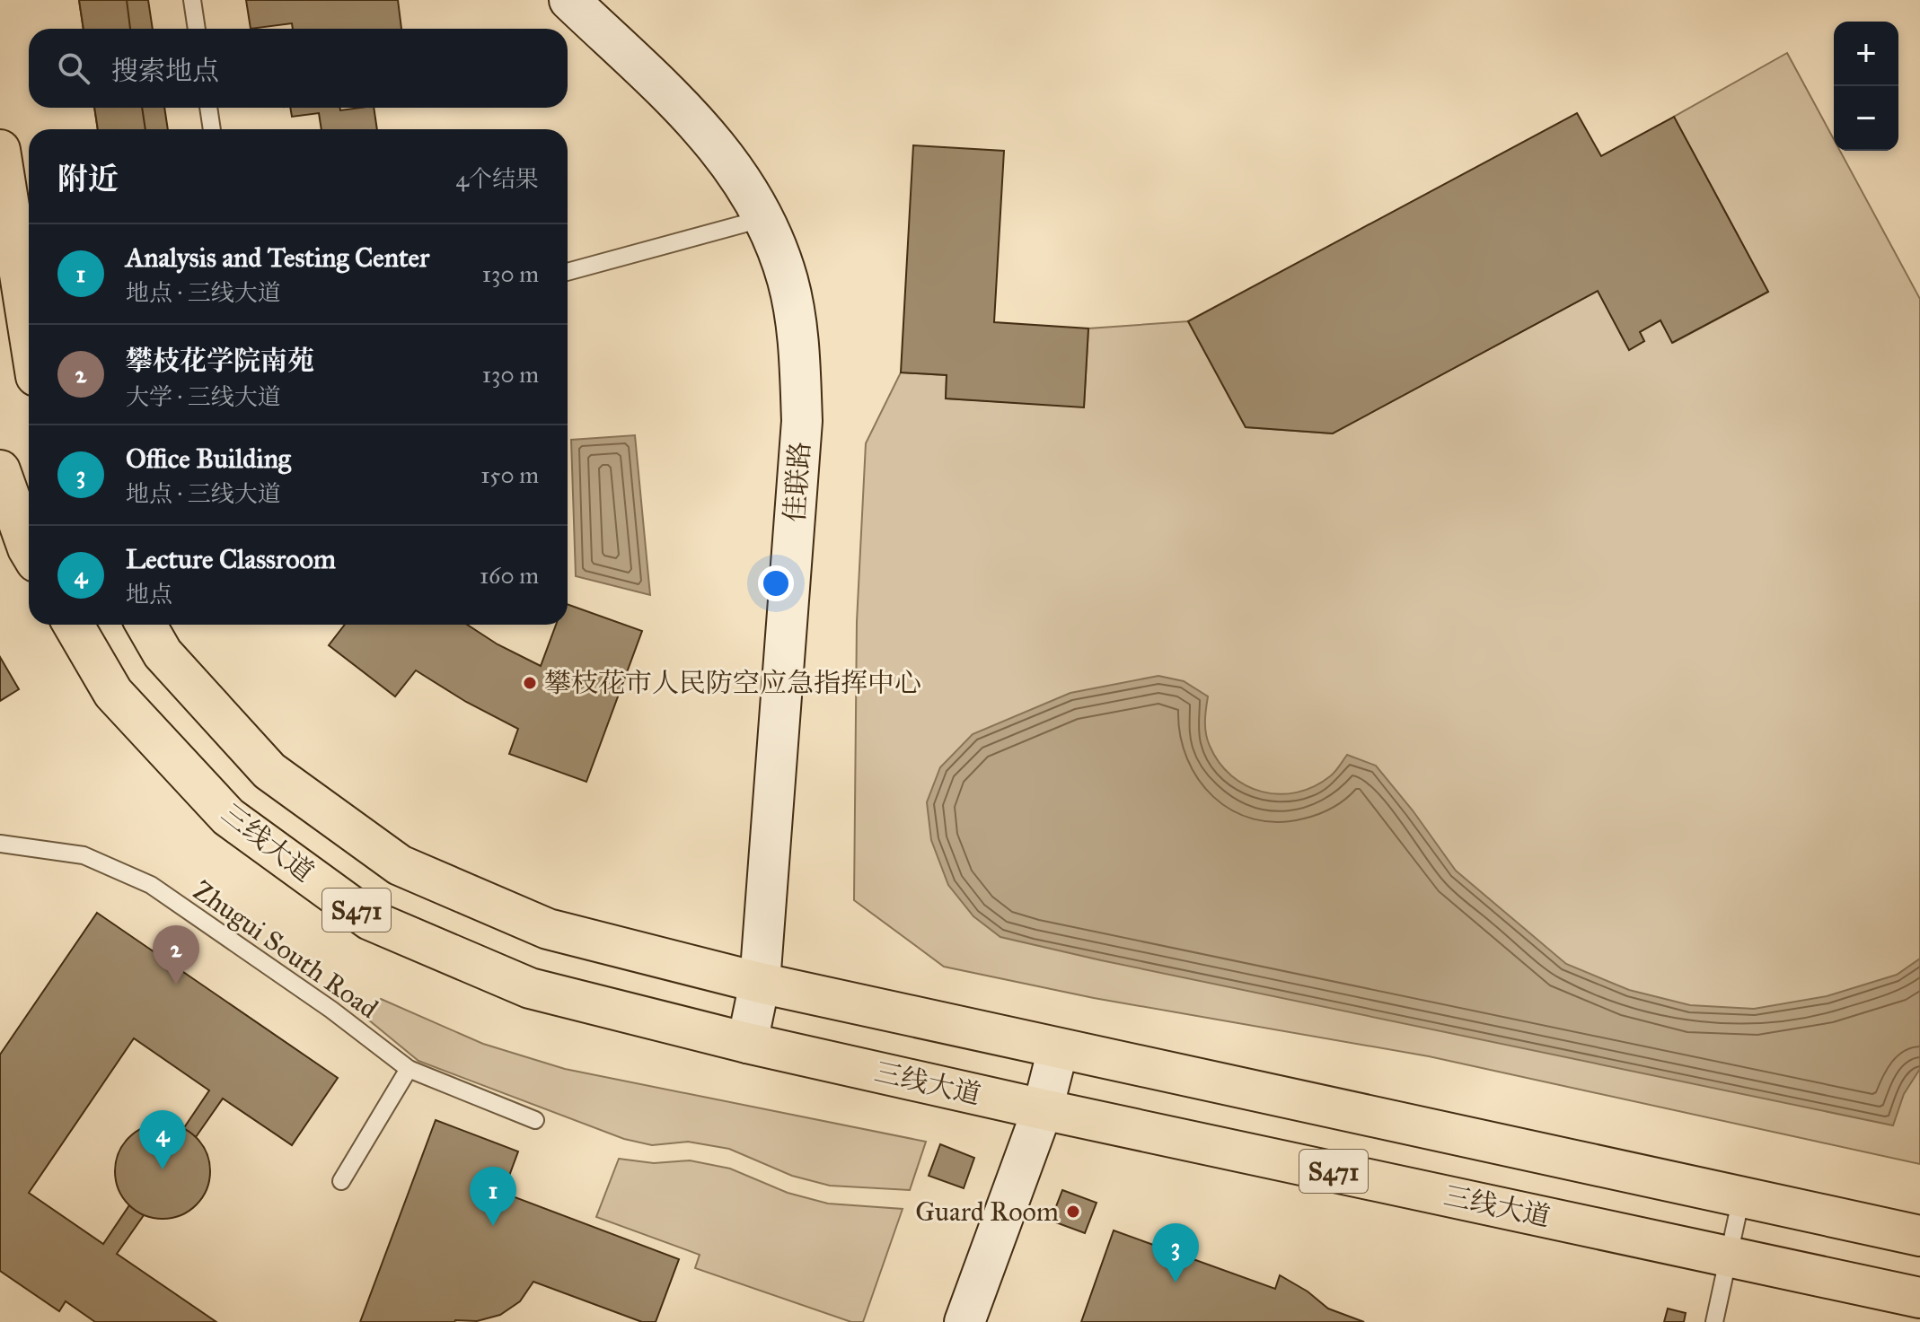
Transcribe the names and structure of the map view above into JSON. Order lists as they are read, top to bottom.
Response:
{
  "streets": {
    "main road": ["三线大道", "S471"],
    "street": ["佳联路"],
    "lane": ["Zhugui South Road"]
  },
  "crossings": [
    ["佳联路", "三线大道"],
    ["佳联路", "S471"]
  ],
  "places": ["攀枝花市人民防空应急指挥中心", "Guard Room"],
  "page": {
    "map_buttons": ["+", "−"],
    "search": "搜索地点",
    "heading": ["附近", "4个结果"],
    "list": [
      {
        "mark": "1",
        "name": "Analysis and Testing Center",
        "note": "地点 · 三线大道",
        "value": "130 m"
      },
      {
        "mark": "2",
        "name": "攀枝花学院南苑",
        "note": "大学 · 三线大道",
        "value": "130 m"
      },
      {
        "mark": "3",
        "name": "Office Building",
        "note": "地点 · 三线大道",
        "value": "150 m"
      },
      {
        "mark": "4",
        "name": "Lecture Classroom",
        "note": "地点",
        "value": "160 m"
      }
    ],
    "pins": [
      "2",
      "4",
      "1",
      "3"
    ]
  }
}
